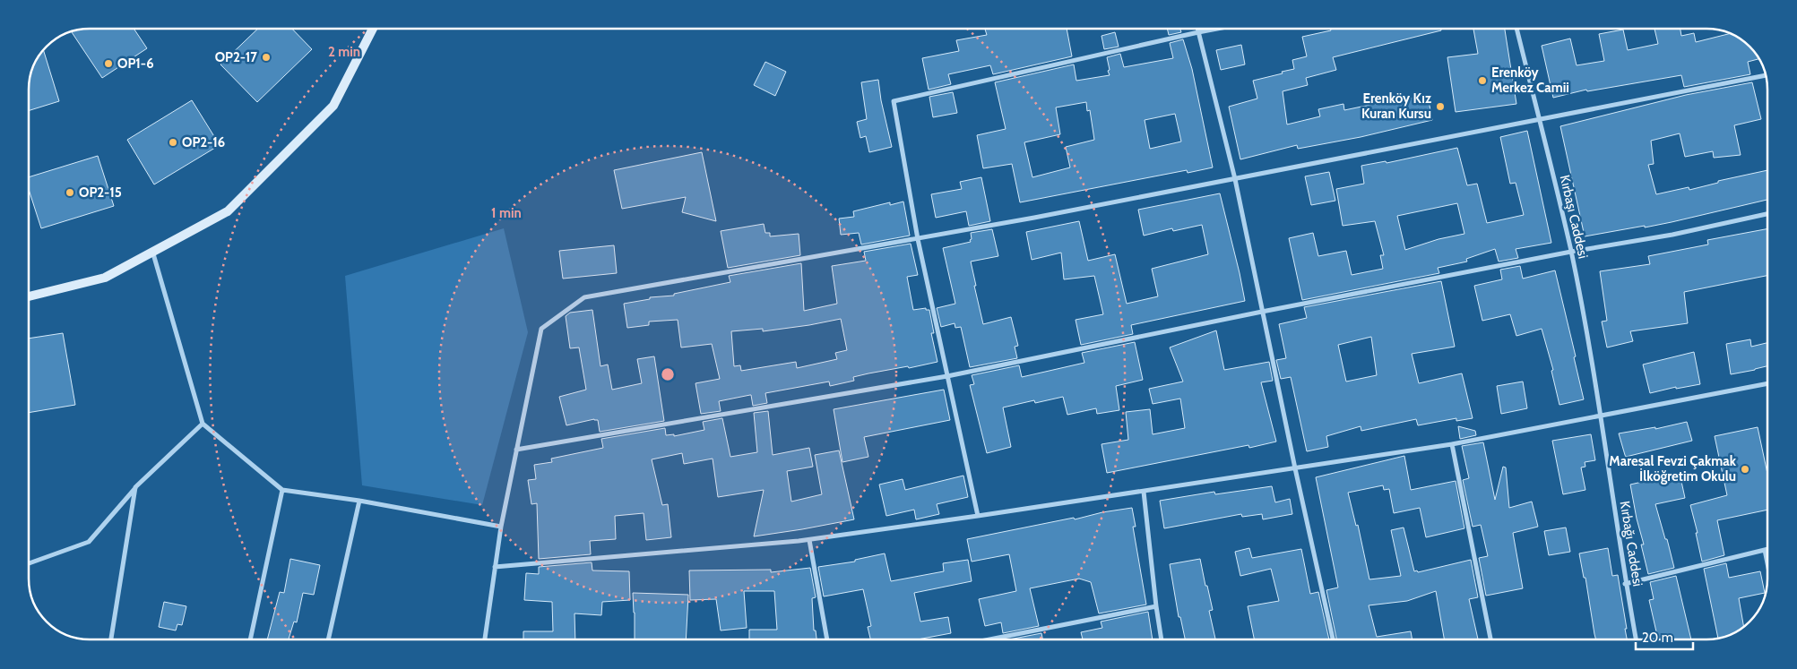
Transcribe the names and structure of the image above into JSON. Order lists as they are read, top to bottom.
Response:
{
  "streets": {
    "street": ["Kırbaşı Caddesi", "Kırbağı Caddesi"]
  },
  "crossings": [
    ["Kırbaşı Caddesi", "Kırbağı Caddesi"]
  ],
  "places": [
    "OP2-17",
    "OP1-6",
    "Erenköy Merkez Camii",
    "Erenköy Kız Kuran Kursu",
    "OP2-16",
    "OP2-15",
    "Mareşal Fevzi Çakmak İlköğretim Okulu"
  ],
  "scale_bar": "20 m",
  "rings": ["2 min", "1 min"]
}
